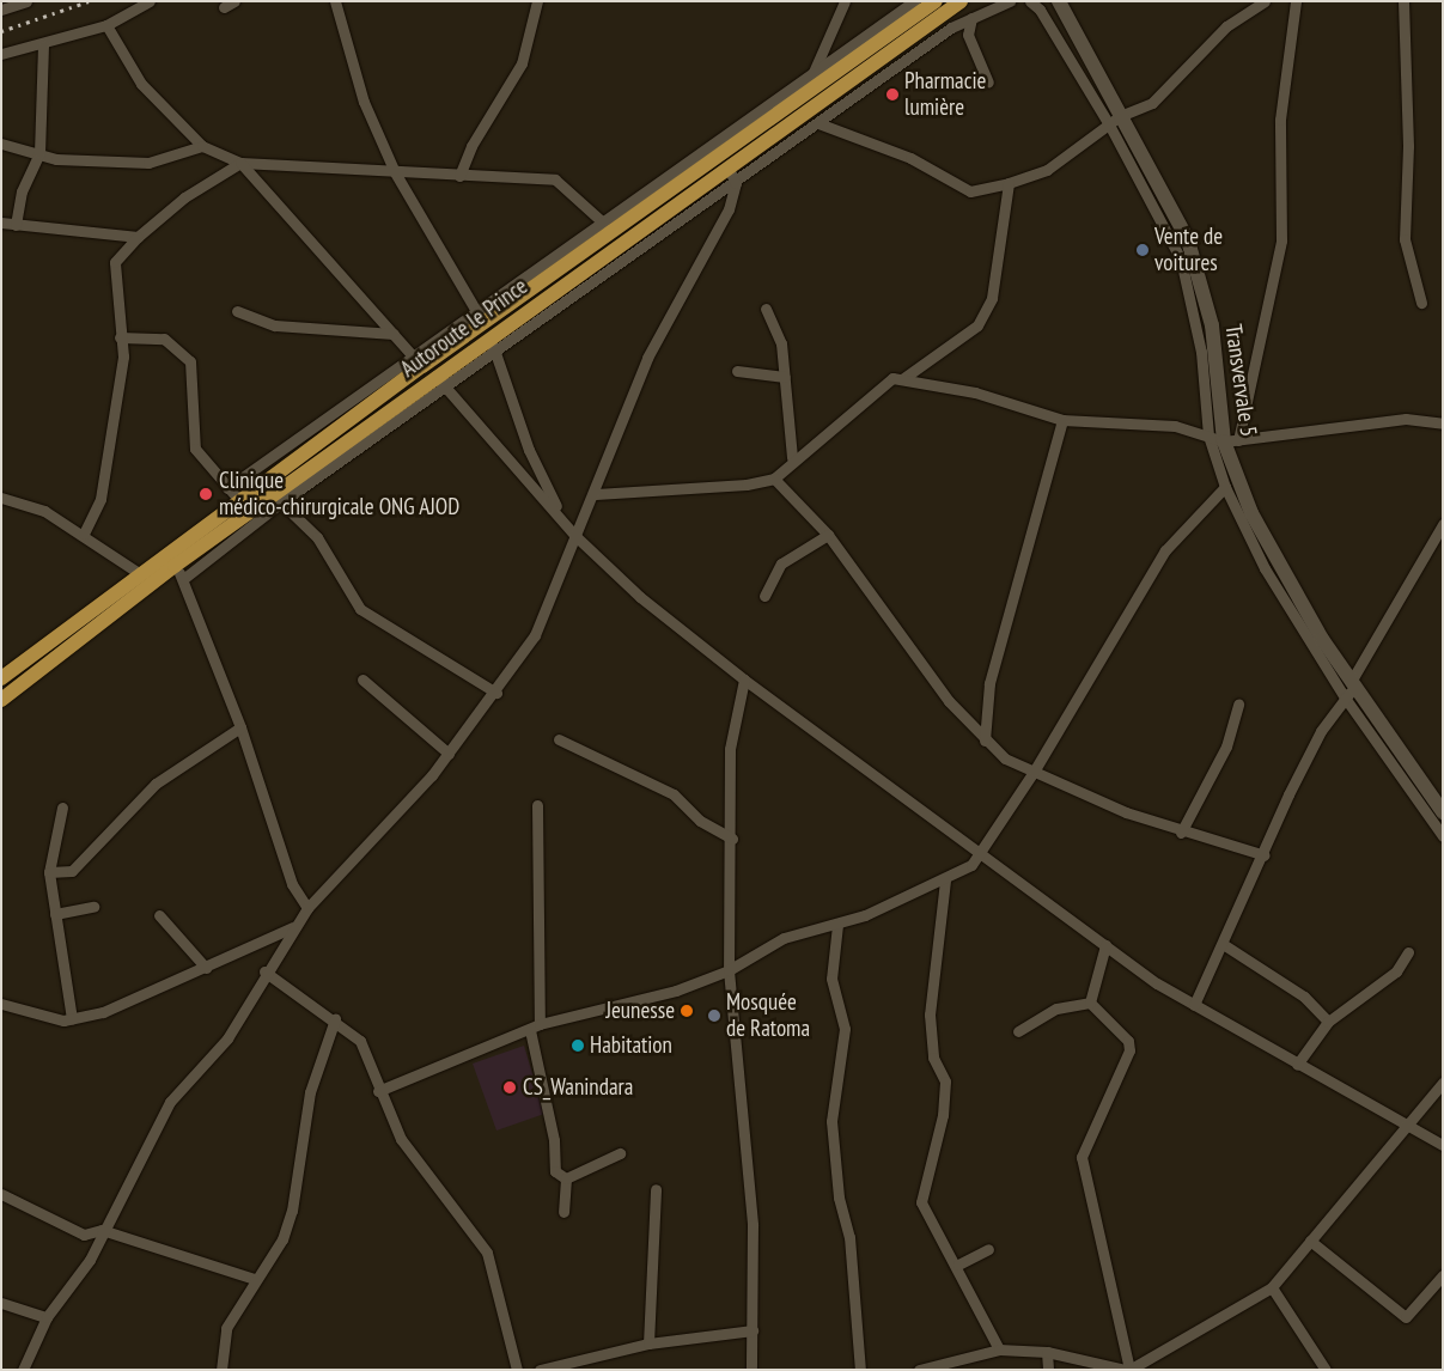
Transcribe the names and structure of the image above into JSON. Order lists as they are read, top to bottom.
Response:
{
  "streets": {
    "main road": ["Autoroute le Prince", "Transvervale 5"]
  },
  "places": [
    "Pharmacie lumière",
    "Vente de voitures",
    "Clinique médico-chirurgicale ONG AJOD",
    "Jeunesse",
    "Mosquée de Ratoma",
    "Habitation",
    "CS_Wanindara"
  ]
}
